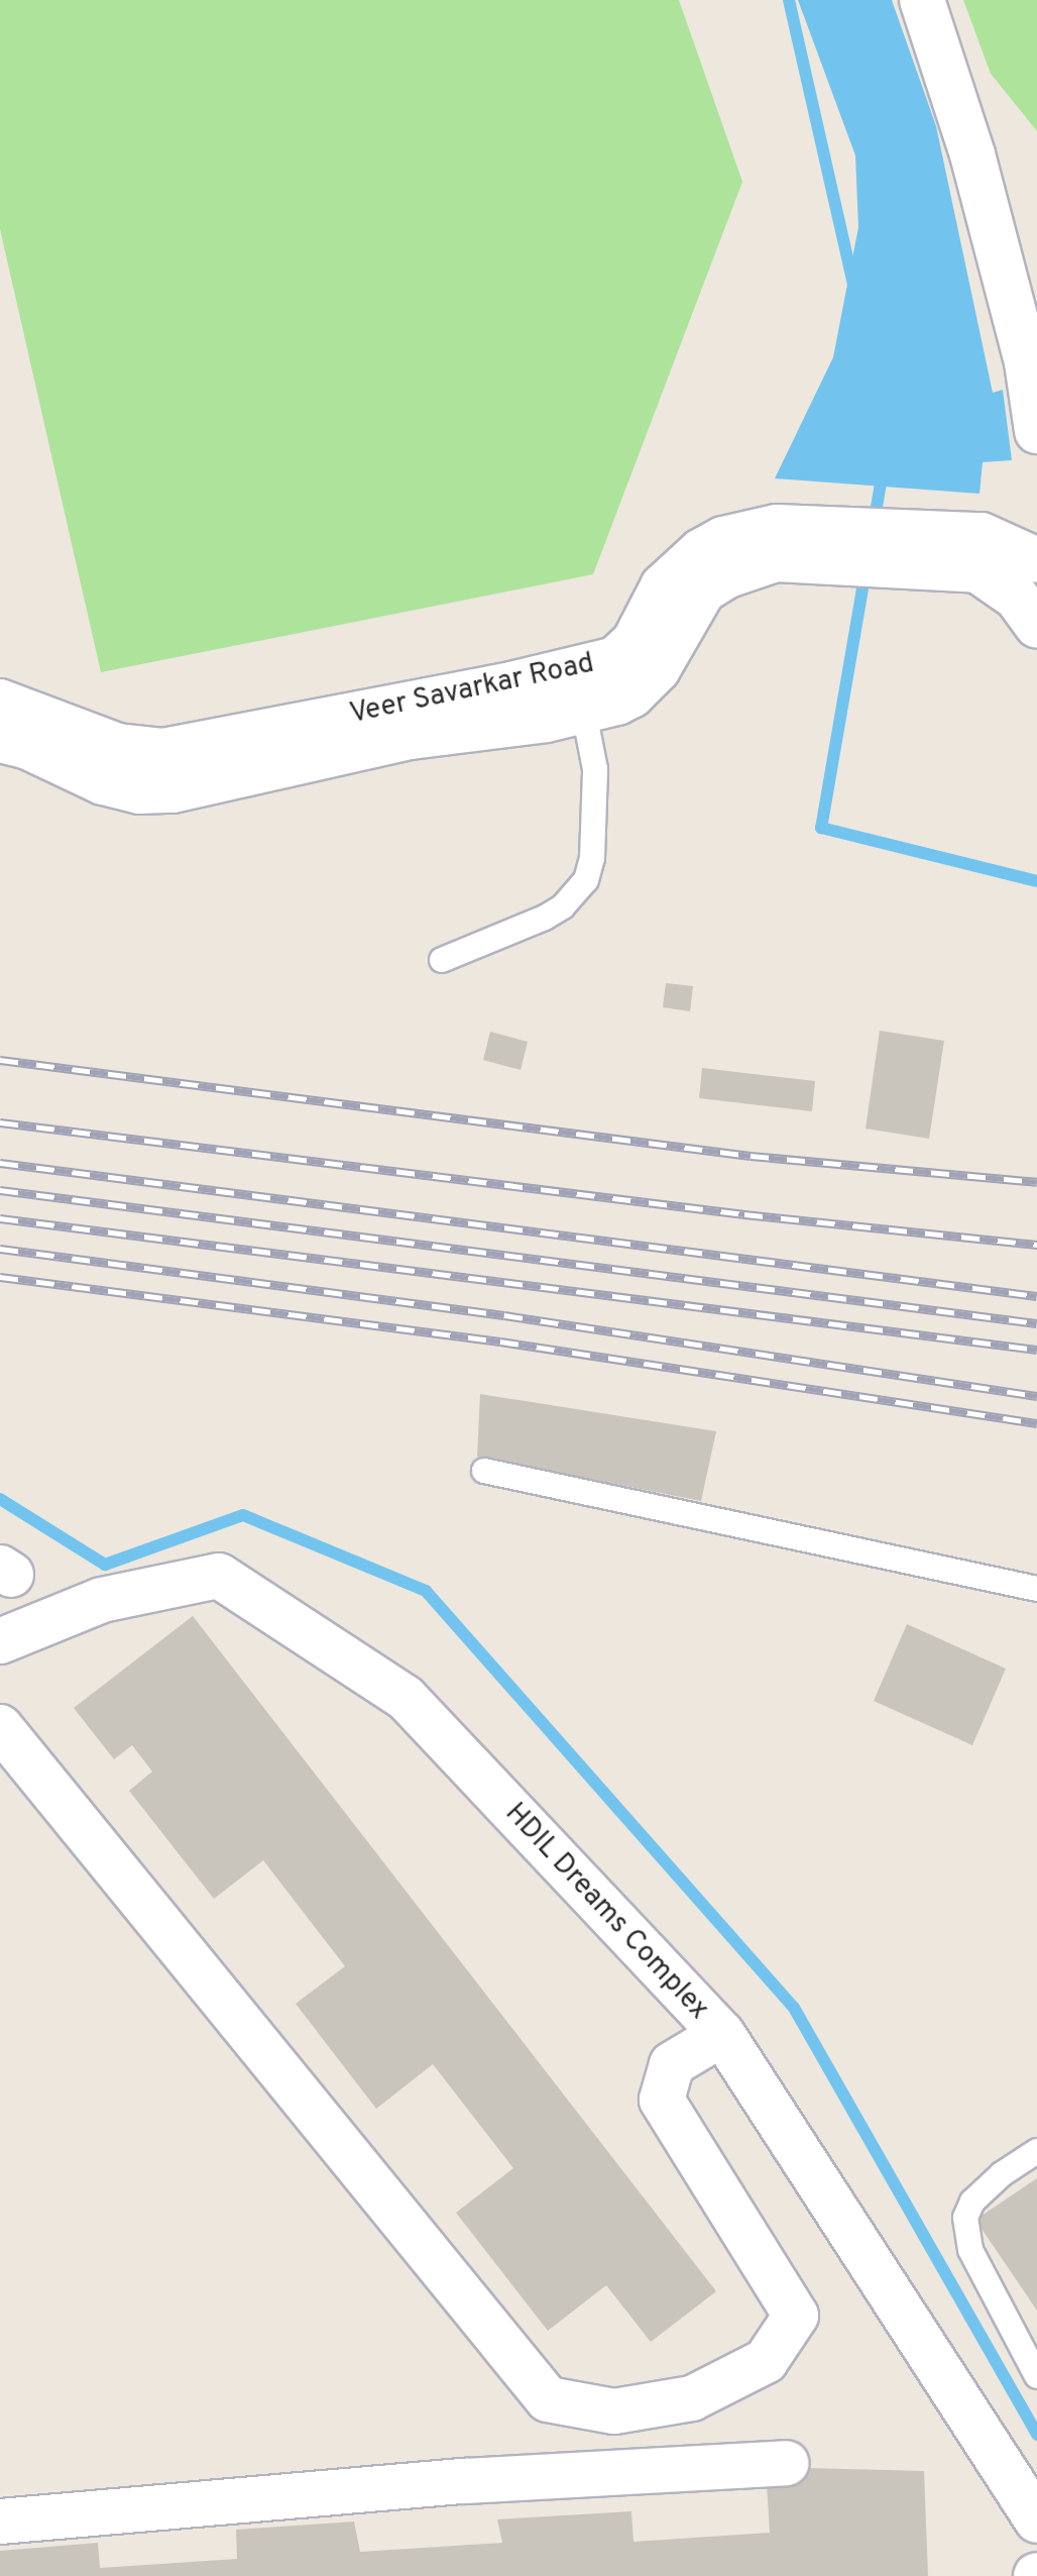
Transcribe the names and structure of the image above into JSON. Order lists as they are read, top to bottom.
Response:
{
  "streets": {
    "street": ["Veer Savarkar Road", "HDIL Dreams Complex"]
  }
}
